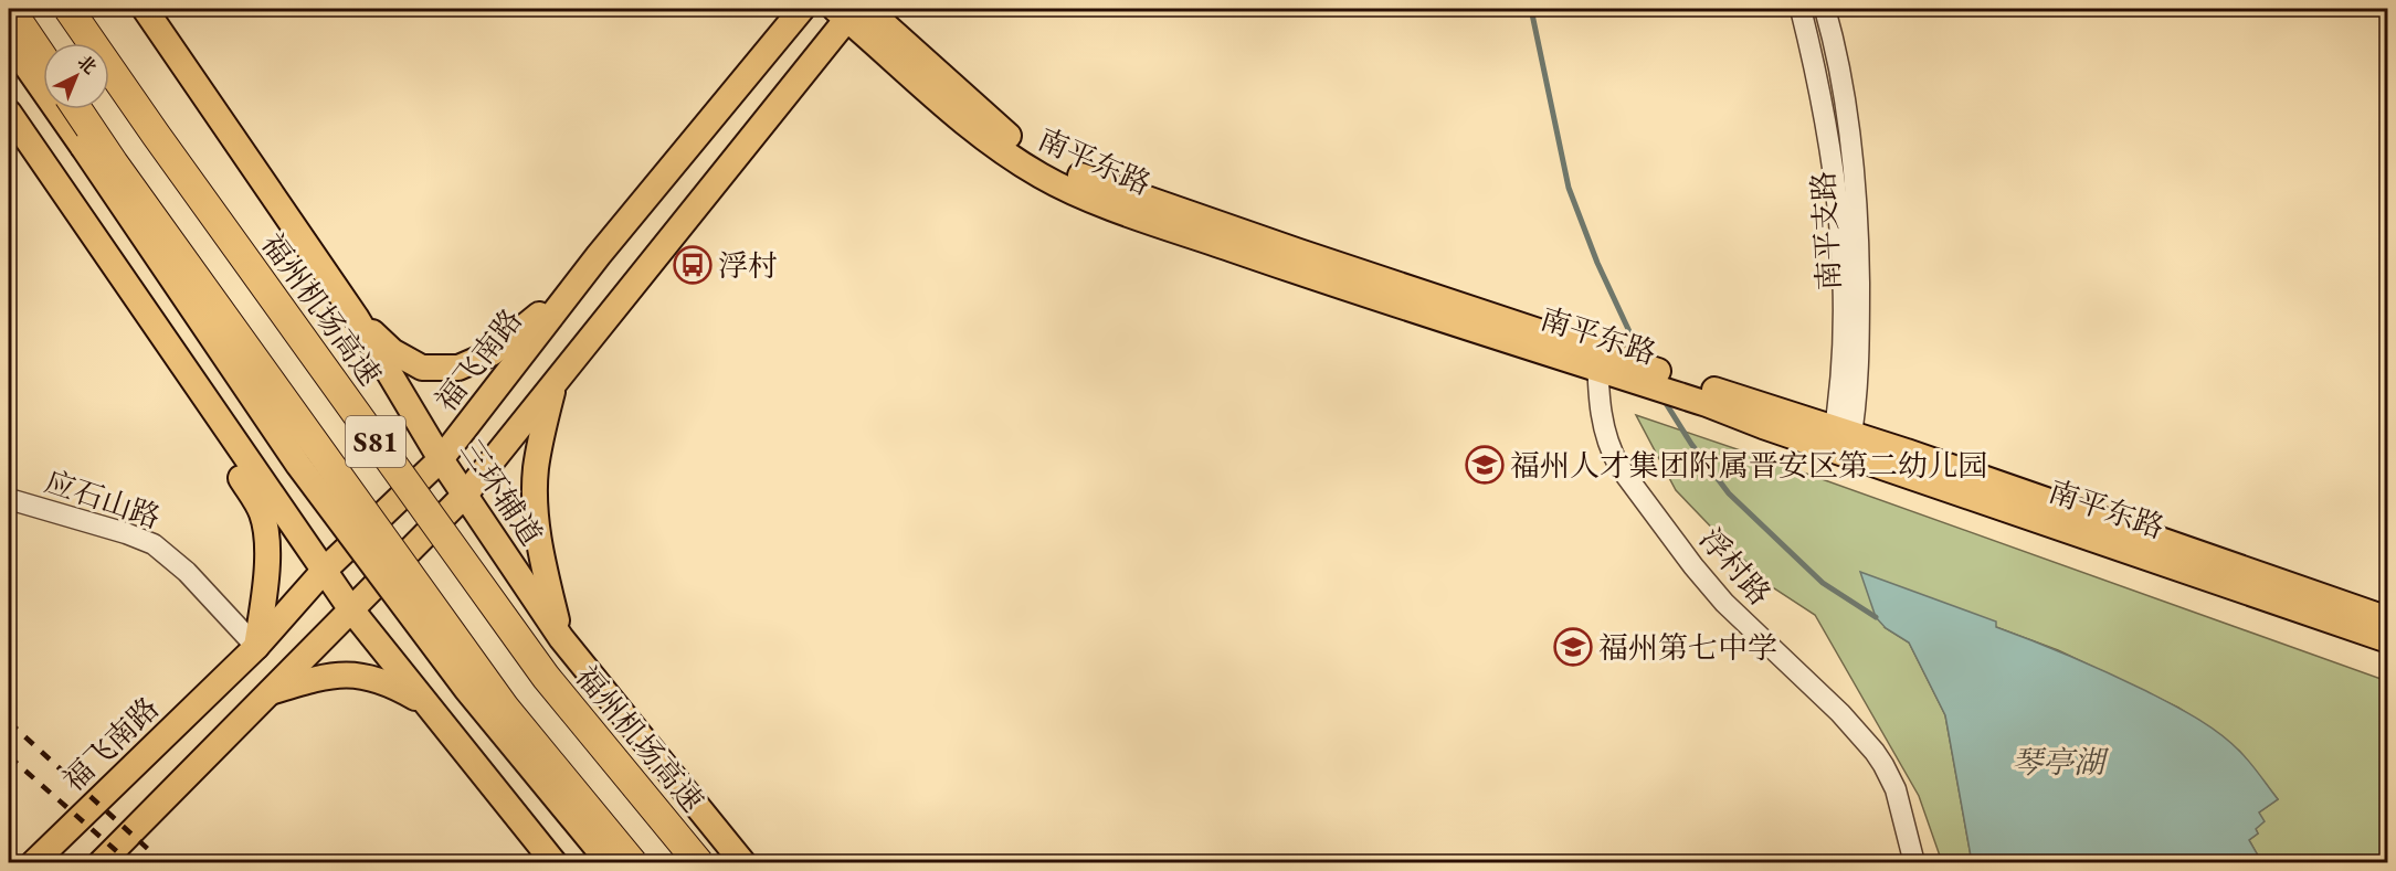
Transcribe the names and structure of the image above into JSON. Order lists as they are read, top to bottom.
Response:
{
  "streets": {
    "highway": ["福州机场高速", "S81"],
    "main road": ["南平东路", "福飞南路", "三环辅道"],
    "street": ["南平支路", "应石山路", "浮村路"]
  },
  "crossings": [
    ["南平东路", "南平支路"],
    ["南平东路", "浮村路"],
    ["福飞南路", "三环辅道"],
    ["福飞南路", "应石山路"]
  ],
  "water": ["琴亭湖"],
  "places": {
    "bus stop": ["浮村"],
    "school or university": ["福州人才集团附属晋安区第二幼儿园", "福州第七中学"]
  },
  "north": "top right"
}
